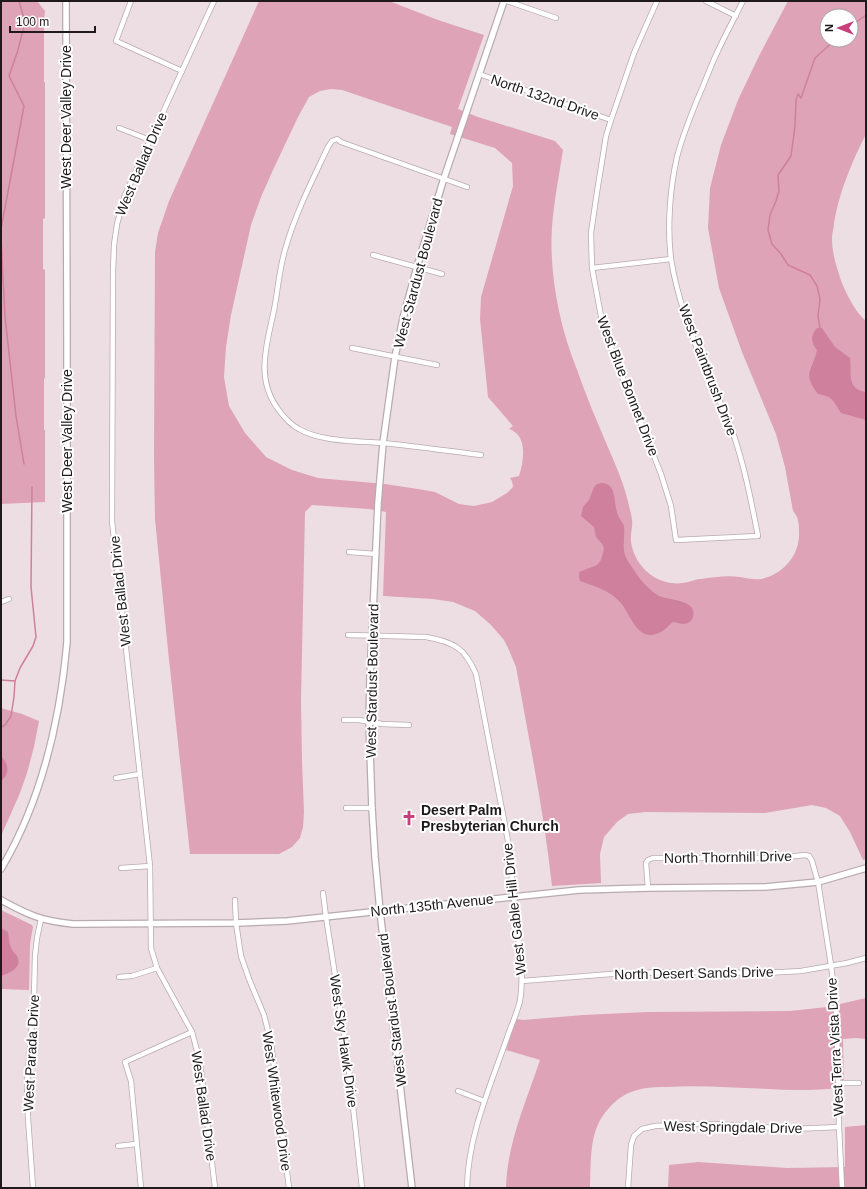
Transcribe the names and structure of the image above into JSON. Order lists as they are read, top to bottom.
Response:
{
  "streets": {
    "street": [
      "North 132nd Drive",
      "West Deer Valley Drive",
      "West Ballad Drive",
      "West Stardust Boulevard",
      "West Paintbrush Drive",
      "West Blue Bonnet Drive",
      "North Thornhill Drive",
      "North 135th Avenue",
      "West Gable Hill Drive",
      "North Desert Sands Drive",
      "West Sky Hawk Drive",
      "West Terra Vista Drive",
      "West Parada Drive",
      "West Whitewood Drive",
      "West Springdale Drive"
    ]
  },
  "crossings": [
    ["North 132nd Drive", "West Stardust Boulevard"],
    ["North 132nd Drive", "West Blue Bonnet Drive"],
    ["West Ballad Drive", "North 135th Avenue"],
    ["West Stardust Boulevard", "North 135th Avenue"],
    ["West Stardust Boulevard", "West Gable Hill Drive"],
    ["West Paintbrush Drive", "West Blue Bonnet Drive"],
    ["North Thornhill Drive", "North 135th Avenue"],
    ["North Thornhill Drive", "West Terra Vista Drive"],
    ["North 135th Avenue", "West Gable Hill Drive"],
    ["North 135th Avenue", "West Sky Hawk Drive"],
    ["North 135th Avenue", "West Terra Vista Drive"],
    ["North 135th Avenue", "West Parada Drive"],
    ["North 135th Avenue", "West Whitewood Drive"],
    ["West Gable Hill Drive", "North Desert Sands Drive"],
    ["North Desert Sands Drive", "West Terra Vista Drive"],
    ["West Terra Vista Drive", "West Springdale Drive"]
  ],
  "places": {
    "church": ["Desert Palm Presbyterian Church"]
  },
  "scale_bar": "100 m",
  "north": "left"
}
